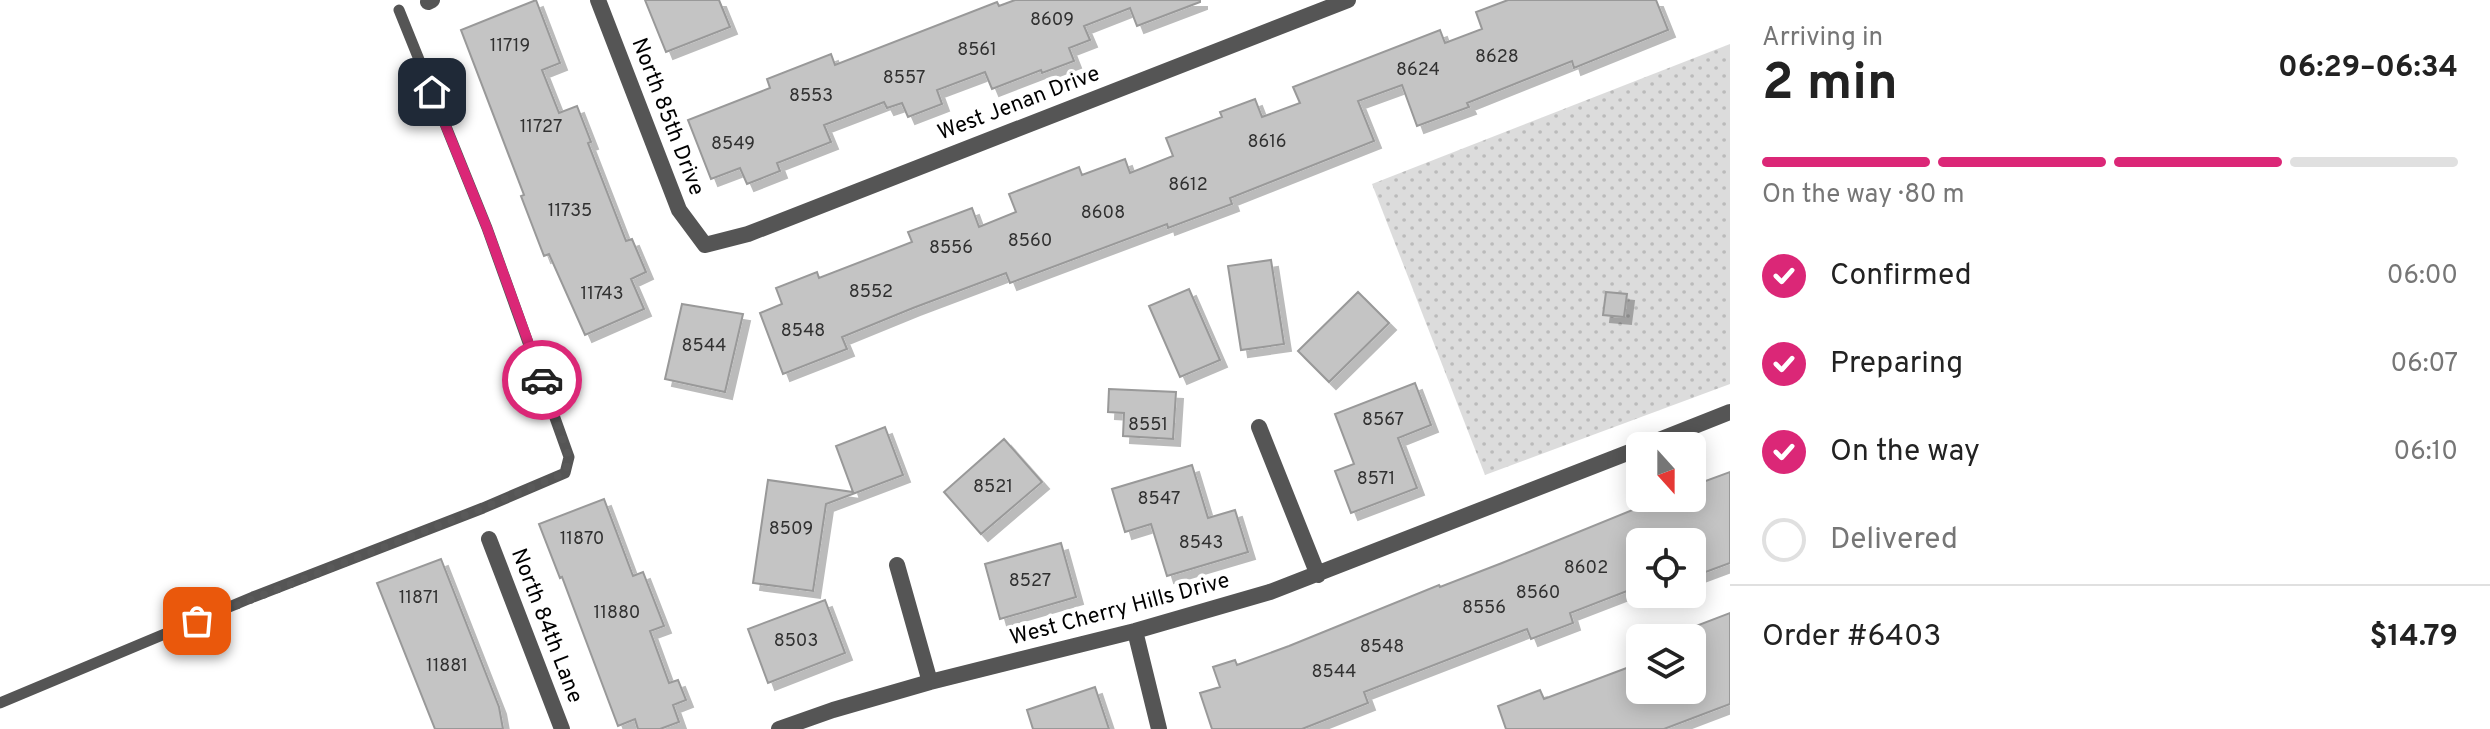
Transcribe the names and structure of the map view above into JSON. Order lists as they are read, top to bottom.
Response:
{
  "streets": {
    "street": [
      "West Jenan Drive",
      "North 85th Drive",
      "West Cherry Hills Drive",
      "North 84th Lane"
    ]
  },
  "crossings": [
    ["West Jenan Drive", "North 85th Drive"]
  ],
  "house_numbers": [
    "8609",
    "11719",
    "8561",
    "8628",
    "8624",
    "8557",
    "8553",
    "11727",
    "8616",
    "8549",
    "8612",
    "11735",
    "8608",
    "8560",
    "8556",
    "8552",
    "11743",
    "8548",
    "8544",
    "8567",
    "8551",
    "8571",
    "8521",
    "8547",
    "8509",
    "11870",
    "8543",
    "8602",
    "8527",
    "8560",
    "11871",
    "8556",
    "11880",
    "8503",
    "8548",
    "11881",
    "8544"
  ],
  "north": "bottom",
  "page": {
    "heading": ["2 min", "Arriving in", "06:29–06:34"],
    "panel": ["Order #6403", "$14.79"],
    "bar": "On the way · 80 m",
    "list": [
      ["Confirmed", "06:00"],
      ["Preparing", "06:07"],
      ["On the way", "06:10"],
      "Delivered"
    ]
  }
}
